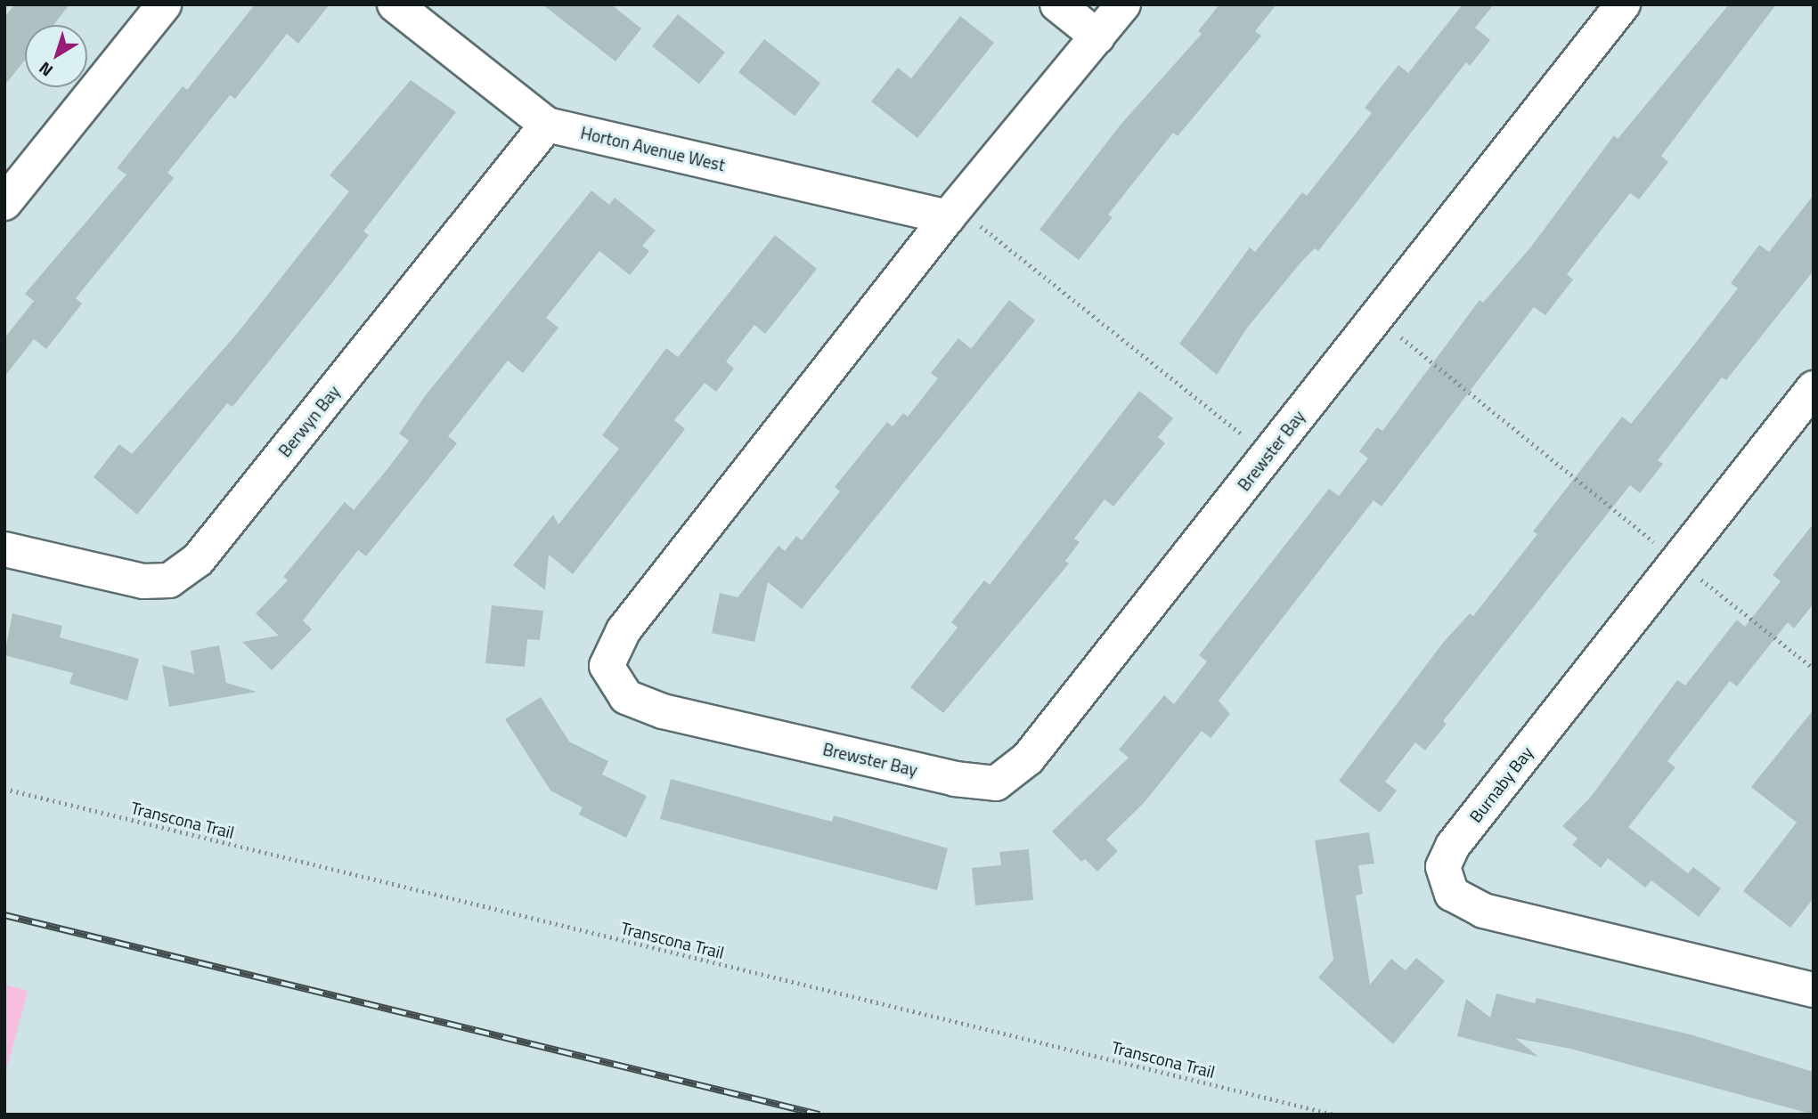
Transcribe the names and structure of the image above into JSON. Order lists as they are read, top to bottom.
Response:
{
  "streets": {
    "street": [
      "Horton Avenue West",
      "Berwyn Bay",
      "Brewster Bay",
      "Burnaby Bay"
    ],
    "path": ["Transcona Trail"]
  },
  "crossings": [
    ["Horton Avenue West", "Berwyn Bay"],
    ["Horton Avenue West", "Brewster Bay"]
  ],
  "north": "bottom left"
}
